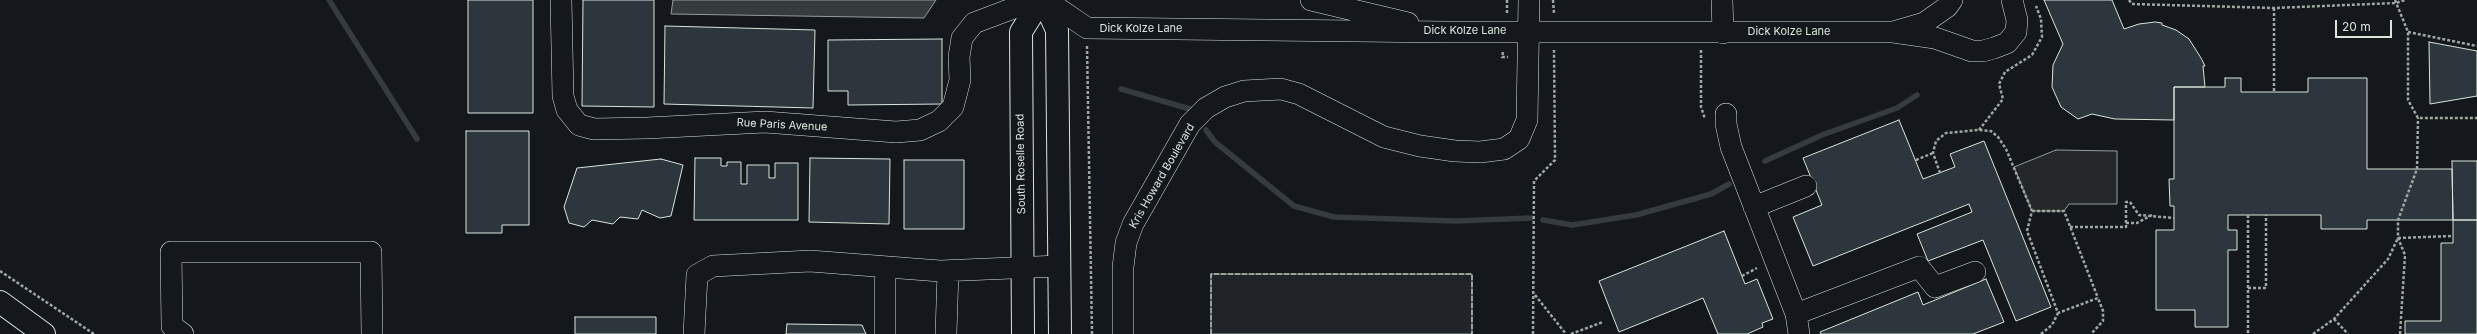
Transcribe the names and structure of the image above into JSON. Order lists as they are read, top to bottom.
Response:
{
  "streets": {
    "main road": ["South Roselle Road"],
    "street": ["Dick Kolze Lane", "Rue Paris Avenue", "Kris Howard Boulevard"]
  },
  "crossings": [
    ["Dick Kolze Lane", "South Roselle Road"],
    ["Dick Kolze Lane", "Kris Howard Boulevard"]
  ],
  "scale_bar": "20 m"
}
